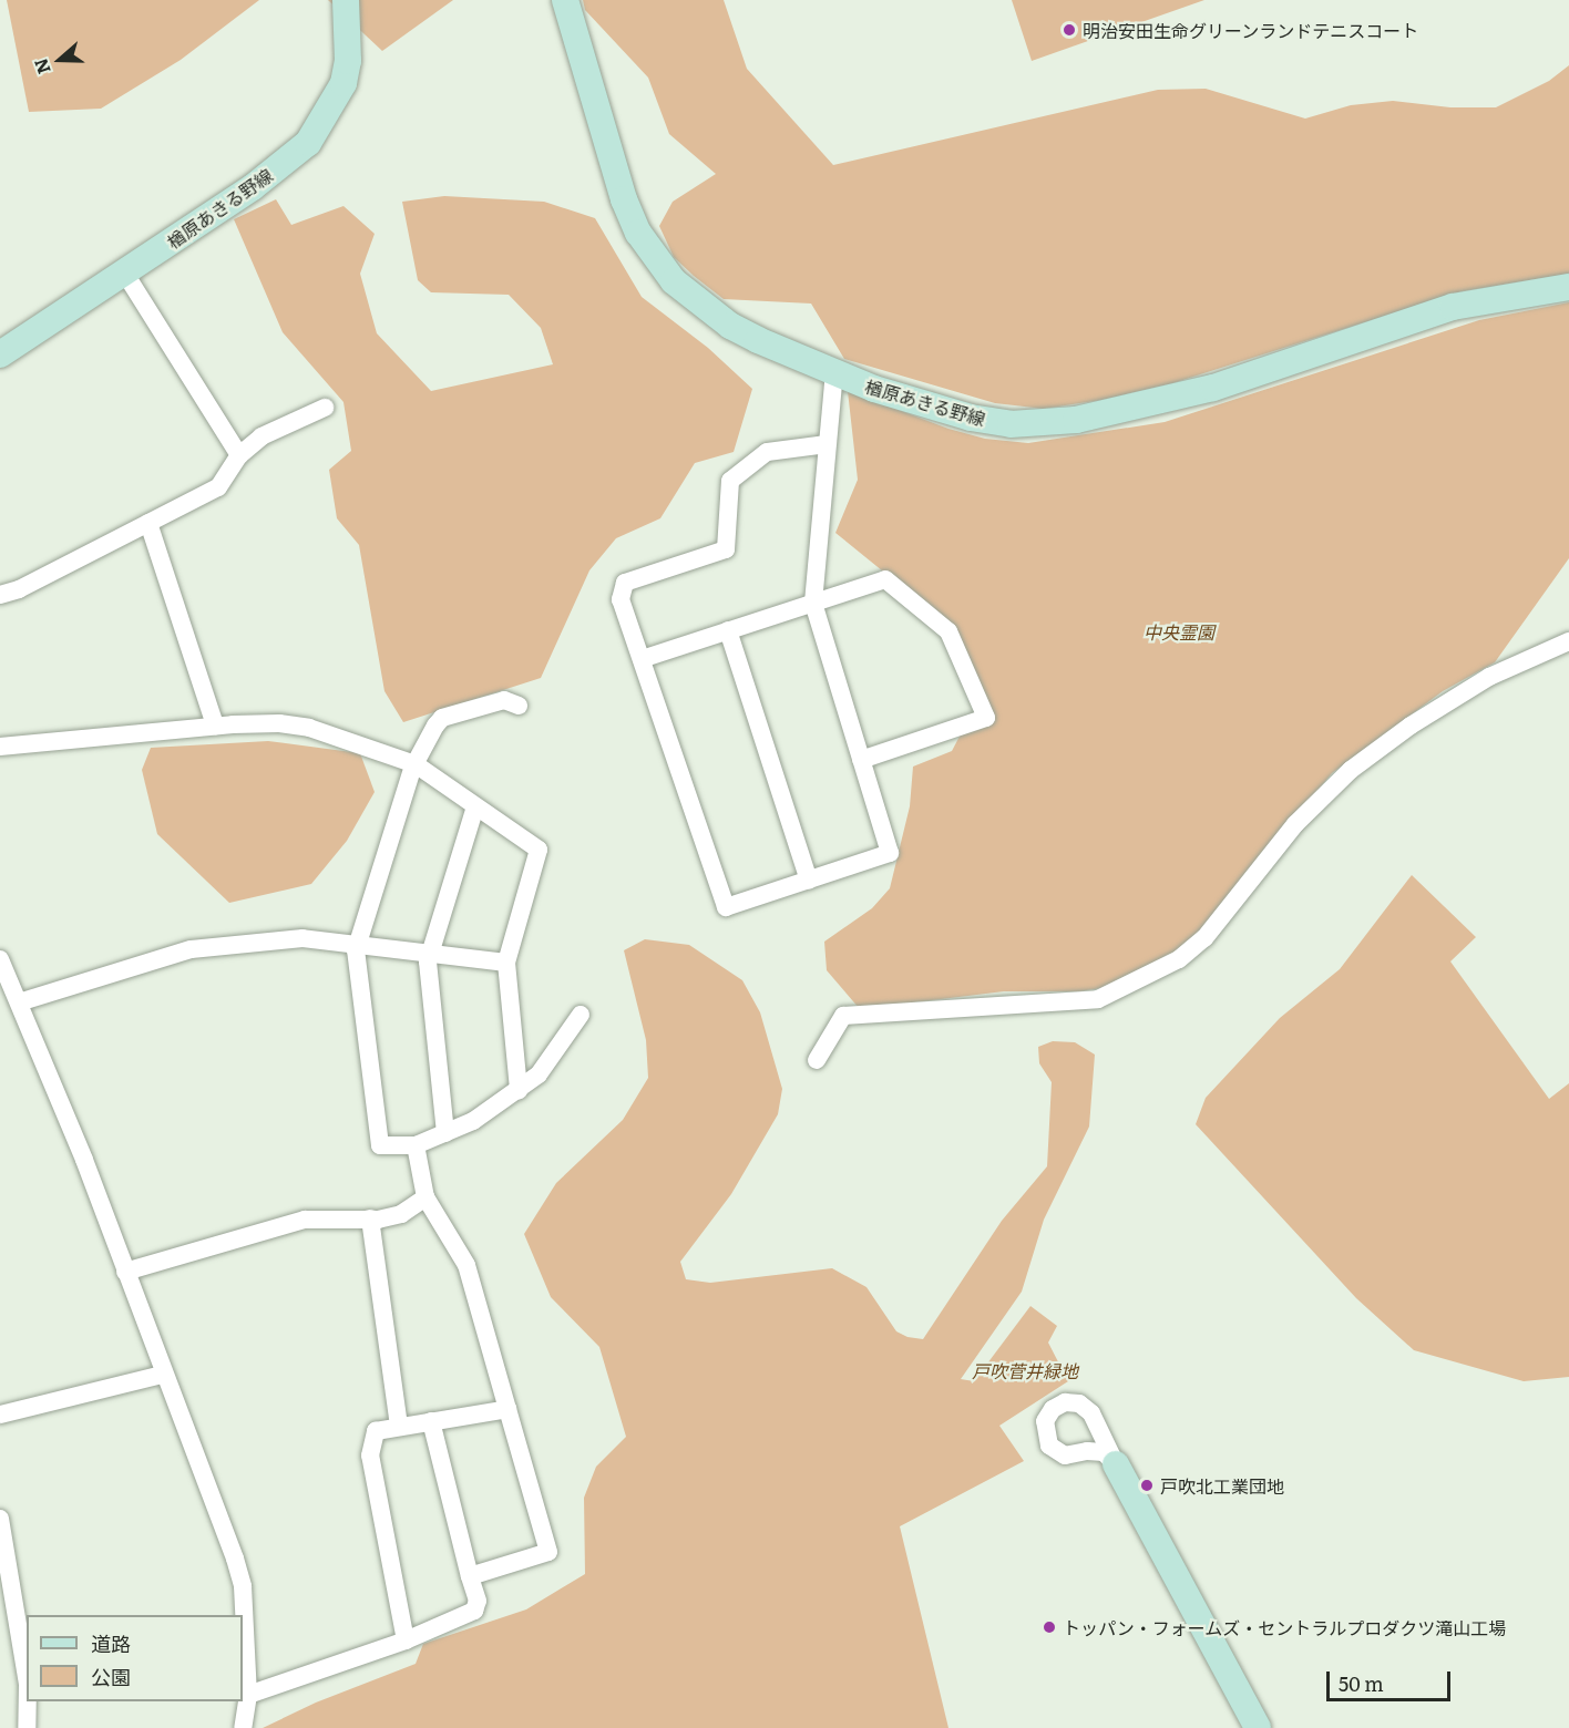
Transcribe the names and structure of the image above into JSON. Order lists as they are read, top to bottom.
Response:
{
  "streets": {
    "main road": ["楢原あきる野線"]
  },
  "parks": ["中央霊園", "戸吹菅井緑地"],
  "places": ["明治安田生命グリーンランドテニスコート", "戸吹北工業団地", "トッパン・フォームズ・セントラルプロダクツ滝山工場"],
  "legend": ["道路", "公園"],
  "scale_bar": "50 m",
  "north": "left"
}
